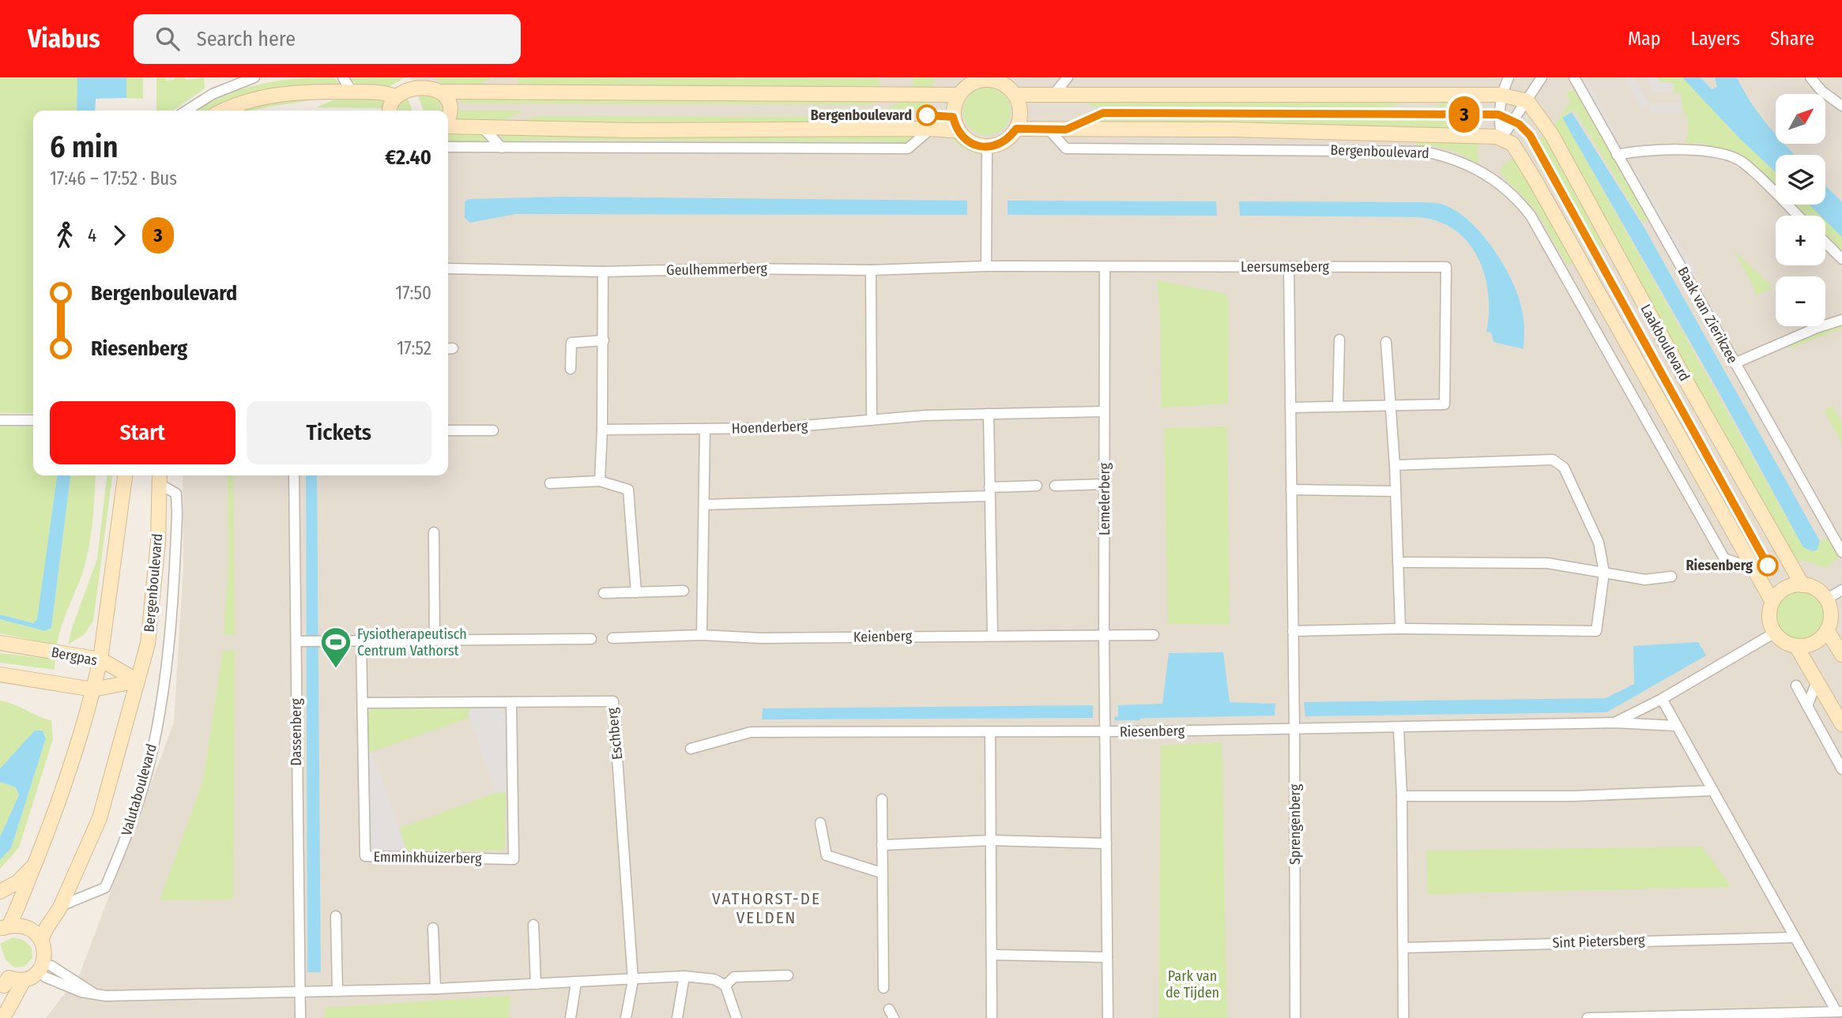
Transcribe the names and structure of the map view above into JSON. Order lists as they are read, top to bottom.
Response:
{
  "streets": {
    "main road": ["Bergenboulevard", "Laakboulevard", "Bergpas"],
    "street": [
      "Leersumseberg",
      "Geulhemmerberg",
      "Baak van Zierikzee",
      "Hoenderberg",
      "Lemelerberg",
      "Keienberg",
      "Riesenberg",
      "Dassenberg",
      "Eschberg",
      "Valutaboulevard",
      "Sprengenberg",
      "Emminkhuizerberg",
      "Sint Pietersberg"
    ]
  },
  "crossings": [
    ["Bergenboulevard", "Bergpas"],
    ["Bergenboulevard", "Valutaboulevard"],
    ["Leersumseberg", "Geulhemmerberg"],
    ["Leersumseberg", "Lemelerberg"],
    ["Leersumseberg", "Sprengenberg"],
    ["Laakboulevard", "Riesenberg"],
    ["Hoenderberg", "Lemelerberg"],
    ["Lemelerberg", "Keienberg"],
    ["Lemelerberg", "Riesenberg"],
    ["Riesenberg", "Sprengenberg"],
    ["Eschberg", "Emminkhuizerberg"]
  ],
  "districts": ["VATHORST-DE VELDEN"],
  "parks": ["Park van de Tijden"],
  "places": {
    "other": ["Bergenboulevard", "Riesenberg"],
    "sports": ["Fysiotherapeutisch Centrum Vathorst"]
  },
  "lines": ["bus line 3"],
  "north": "top right",
  "page": {
    "header": "Viabus",
    "search": "Search here",
    "nav": ["Map", "Layers", "Share"],
    "on_map": "3",
    "map_buttons": ["+", "−"],
    "heading": ["6 min", "17:46 – 17:52 · Bus", "€2.40"],
    "legs": ["4", "3"],
    "list": [
      {
        "name": "Bergenboulevard",
        "value": "17:50"
      },
      {
        "name": "Riesenberg",
        "value": "17:52"
      }
    ],
    "buttons": ["Start", "Tickets"]
  }
}
